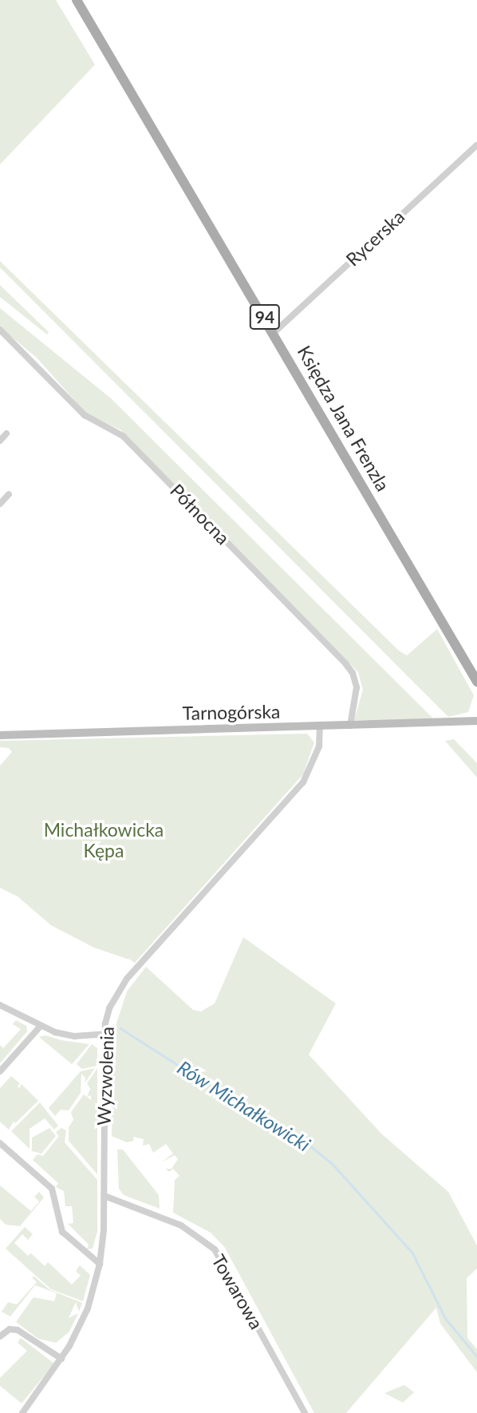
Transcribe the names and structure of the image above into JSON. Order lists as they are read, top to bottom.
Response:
{
  "streets": {
    "main road": ["94", "Księdza Jana Frenzla"],
    "street": [
      "Rycerska",
      "Północna",
      "Tarnogórska",
      "Wyzwolenia",
      "Towarowa"
    ]
  },
  "crossings": [
    ["Rycerska", "Księdza Jana Frenzla"],
    ["Północna", "Tarnogórska"],
    ["Tarnogórska", "Wyzwolenia"],
    ["Wyzwolenia", "Towarowa"]
  ],
  "water": ["Rów Michałkowicki"],
  "parks": ["Michałkowicka Kępa"]
}
